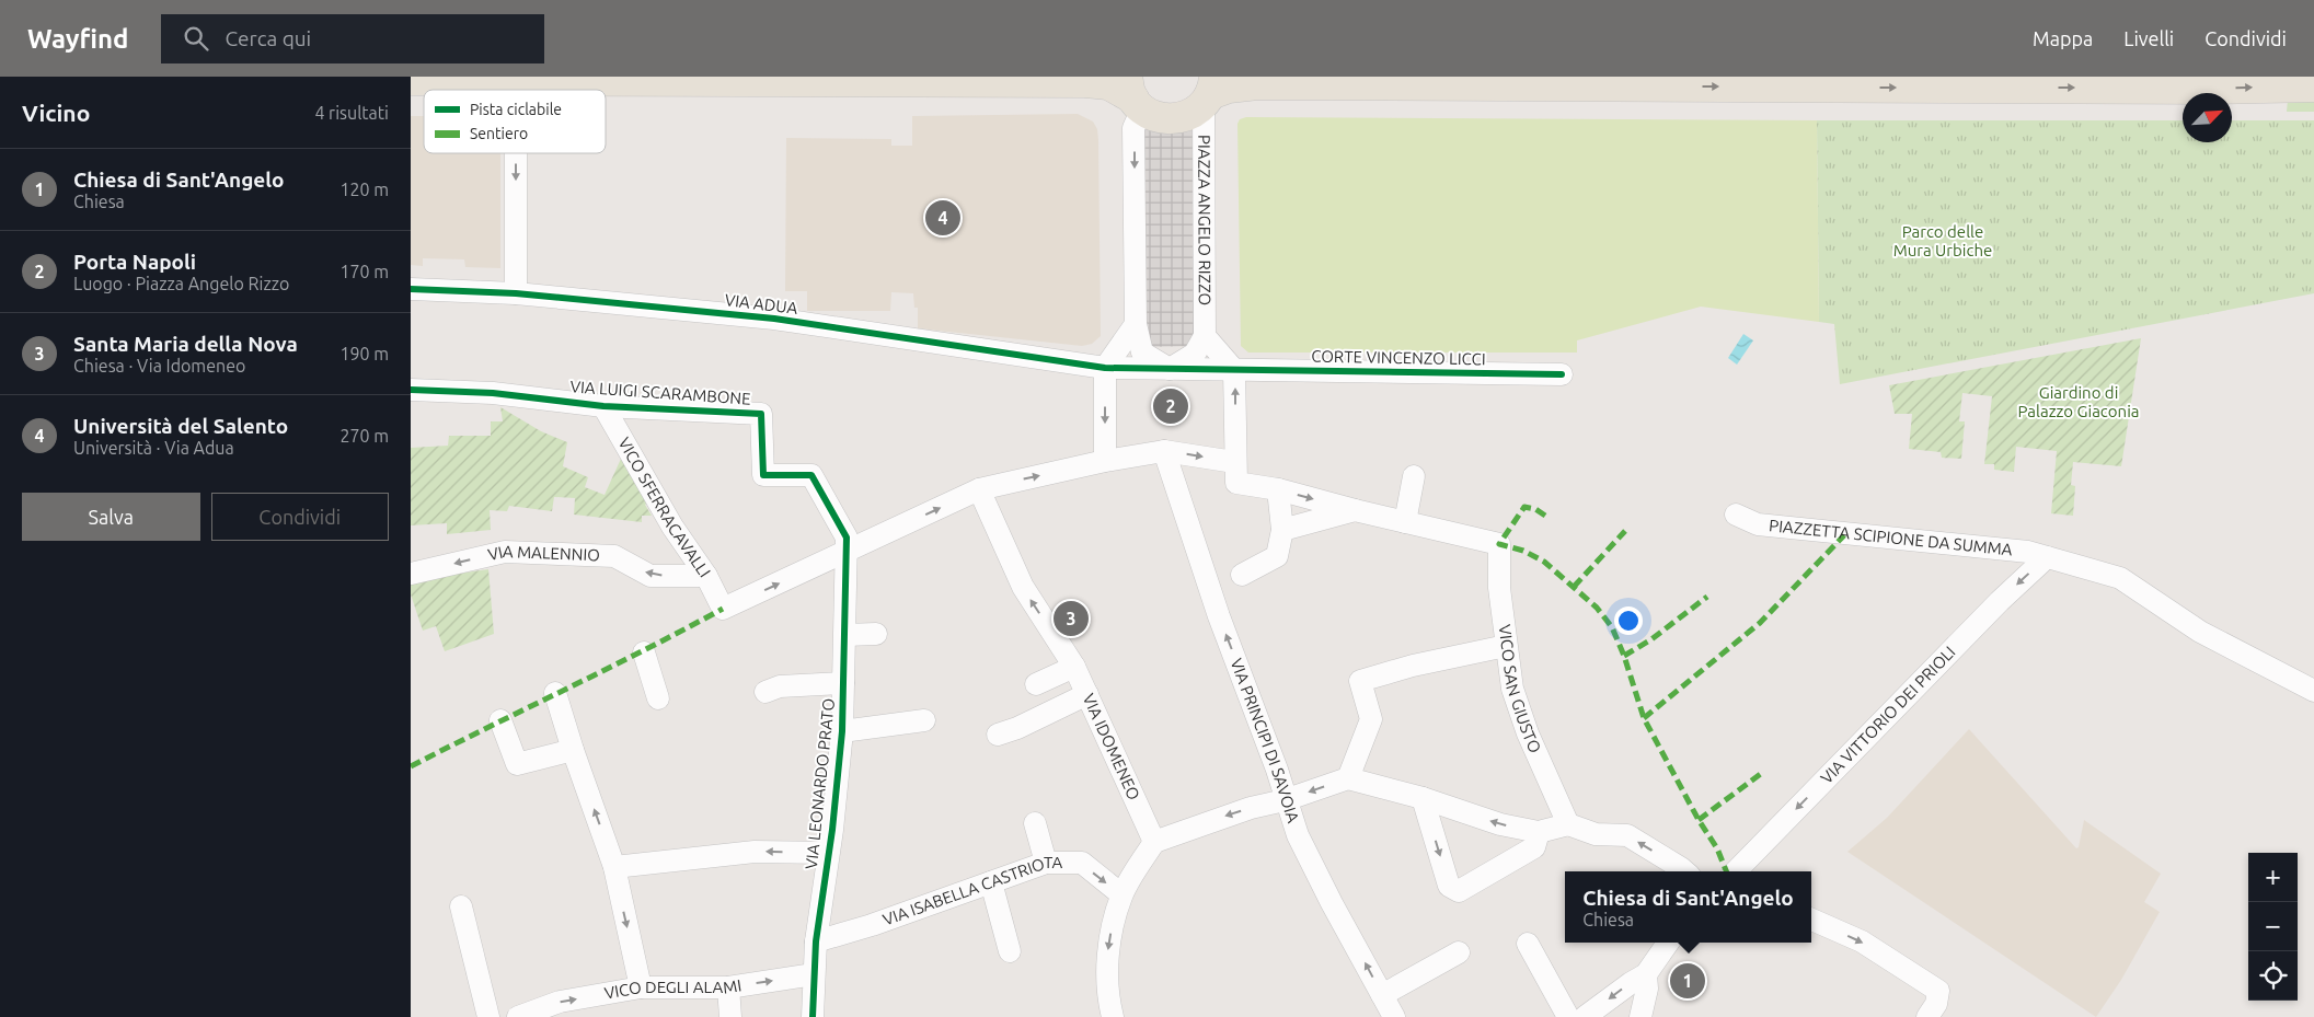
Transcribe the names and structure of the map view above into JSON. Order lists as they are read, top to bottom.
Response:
{
  "streets": {
    "street": [
      "PIAZZA ANGELO RIZZO",
      "VIA ADUA",
      "CORTE VINCENZO LICCI",
      "VIA LUIGI SCARAMBONE",
      "VICO SFERRACAVALLI",
      "PIAZZETTA SCIPIONE DA SUMMA",
      "VIA MALENNIO",
      "VICO SAN GIUSTO",
      "VIA VITTORIO DEI PRIOLI",
      "VIA PRINCIPI DI SAVOIA",
      "VIA IDOMENEO",
      "VIA LEONARDO PRATO",
      "VIA ISABELLA CASTRIOTA",
      "VICO DEGLI ALAMI"
    ]
  },
  "crossings": [
    ["VIA LUIGI SCARAMBONE", "VICO SFERRACAVALLI"],
    ["VIA LUIGI SCARAMBONE", "VIA LEONARDO PRATO"],
    ["VICO SFERRACAVALLI", "VIA MALENNIO"],
    ["VICO SFERRACAVALLI", "VIA LEONARDO PRATO"],
    ["PIAZZETTA SCIPIONE DA SUMMA", "VIA VITTORIO DEI PRIOLI"],
    ["VIA LEONARDO PRATO", "VIA ISABELLA CASTRIOTA"],
    ["VIA LEONARDO PRATO", "VICO DEGLI ALAMI"]
  ],
  "one_way": [
    "VIA MALENNIO",
    "VIA VITTORIO DEI PRIOLI",
    "VIA PRINCIPI DI SAVOIA",
    "VIA IDOMENEO"
  ],
  "parks": ["Parco delle Mura Urbiche", "Giardino di Palazzo Giaconia"],
  "legend": ["Pista ciclabile", "Sentiero"],
  "north": "top right",
  "page": {
    "header": "Wayfind",
    "search": "Cerca qui",
    "nav": ["Mappa", "Livelli", "Condividi"],
    "heading": ["Vicino", "4 risultati"],
    "list": [
      {
        "mark": "1",
        "name": "Chiesa di Sant'Angelo",
        "note": "Chiesa",
        "value": "120 m"
      },
      {
        "mark": "2",
        "name": "Porta Napoli",
        "note": "Luogo · Piazza Angelo Rizzo",
        "value": "170 m"
      },
      {
        "mark": "3",
        "name": "Santa Maria della Nova",
        "note": "Chiesa · Via Idomeneo",
        "value": "190 m"
      },
      {
        "mark": "4",
        "name": "Università del Salento",
        "note": "Università · Via Adua",
        "value": "270 m"
      }
    ],
    "pins": [
      "4",
      "2",
      "3",
      "1"
    ],
    "buttons": ["Salva", "Condividi"],
    "map_buttons": ["+", "−"],
    "popup": ["Chiesa di Sant'Angelo", "Chiesa"]
  }
}
